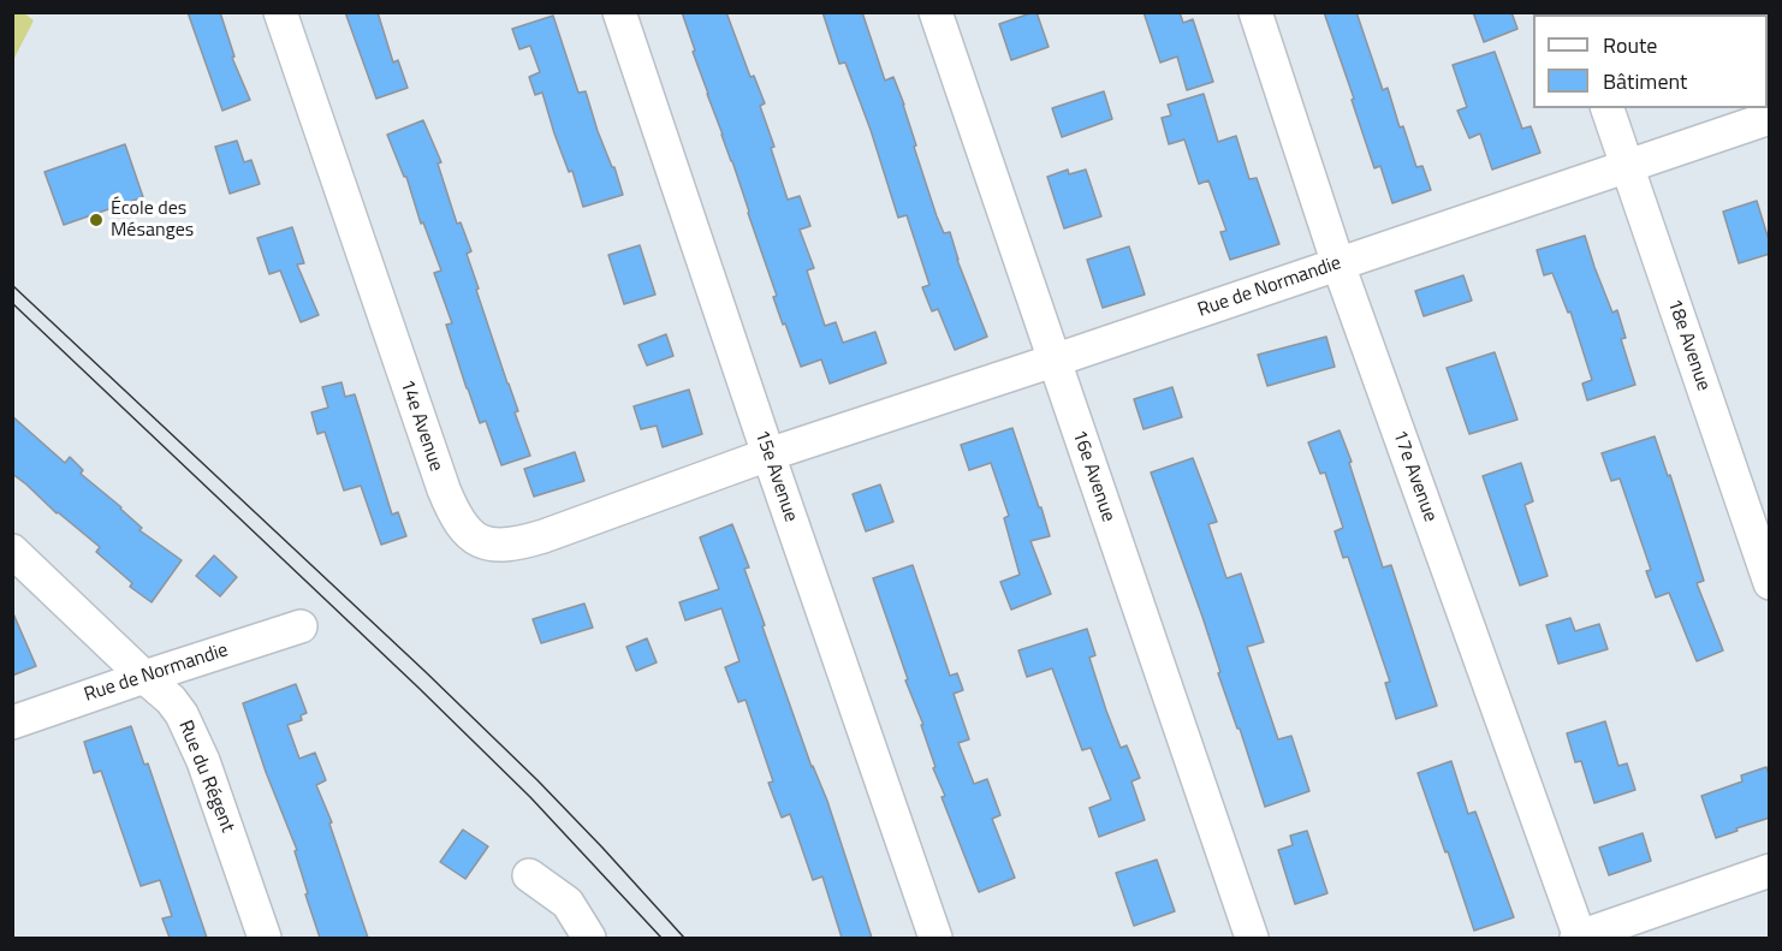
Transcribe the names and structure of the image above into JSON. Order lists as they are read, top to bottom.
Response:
{
  "streets": {
    "street": [
      "Rue de Normandie",
      "18e Avenue",
      "14e Avenue",
      "15e Avenue",
      "16e Avenue",
      "17e Avenue",
      "Rue du Régent"
    ]
  },
  "crossings": [
    ["Rue de Normandie", "18e Avenue"],
    ["Rue de Normandie", "14e Avenue"],
    ["Rue de Normandie", "15e Avenue"],
    ["Rue de Normandie", "16e Avenue"],
    ["Rue de Normandie", "17e Avenue"],
    ["Rue de Normandie", "Rue du Régent"],
    ["14e Avenue", "15e Avenue"]
  ],
  "places": ["École des Mésanges"],
  "legend": ["Route", "Bâtiment"]
}
